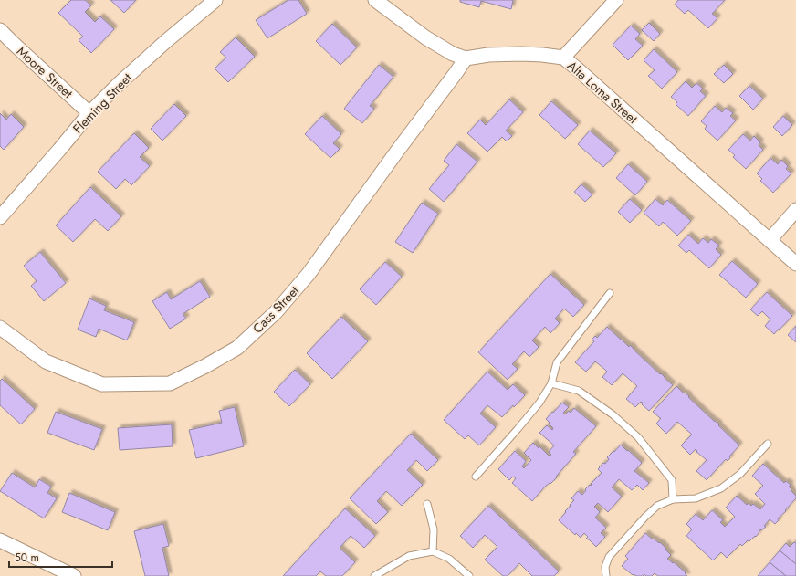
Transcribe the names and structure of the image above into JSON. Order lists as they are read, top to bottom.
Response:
{
  "streets": {
    "street": [
      "Moore Street",
      "Alta Loma Street",
      "Fleming Street",
      "Cass Street"
    ]
  },
  "crossings": [
    ["Moore Street", "Fleming Street"],
    ["Alta Loma Street", "Cass Street"]
  ],
  "scale_bar": "50 m"
}
